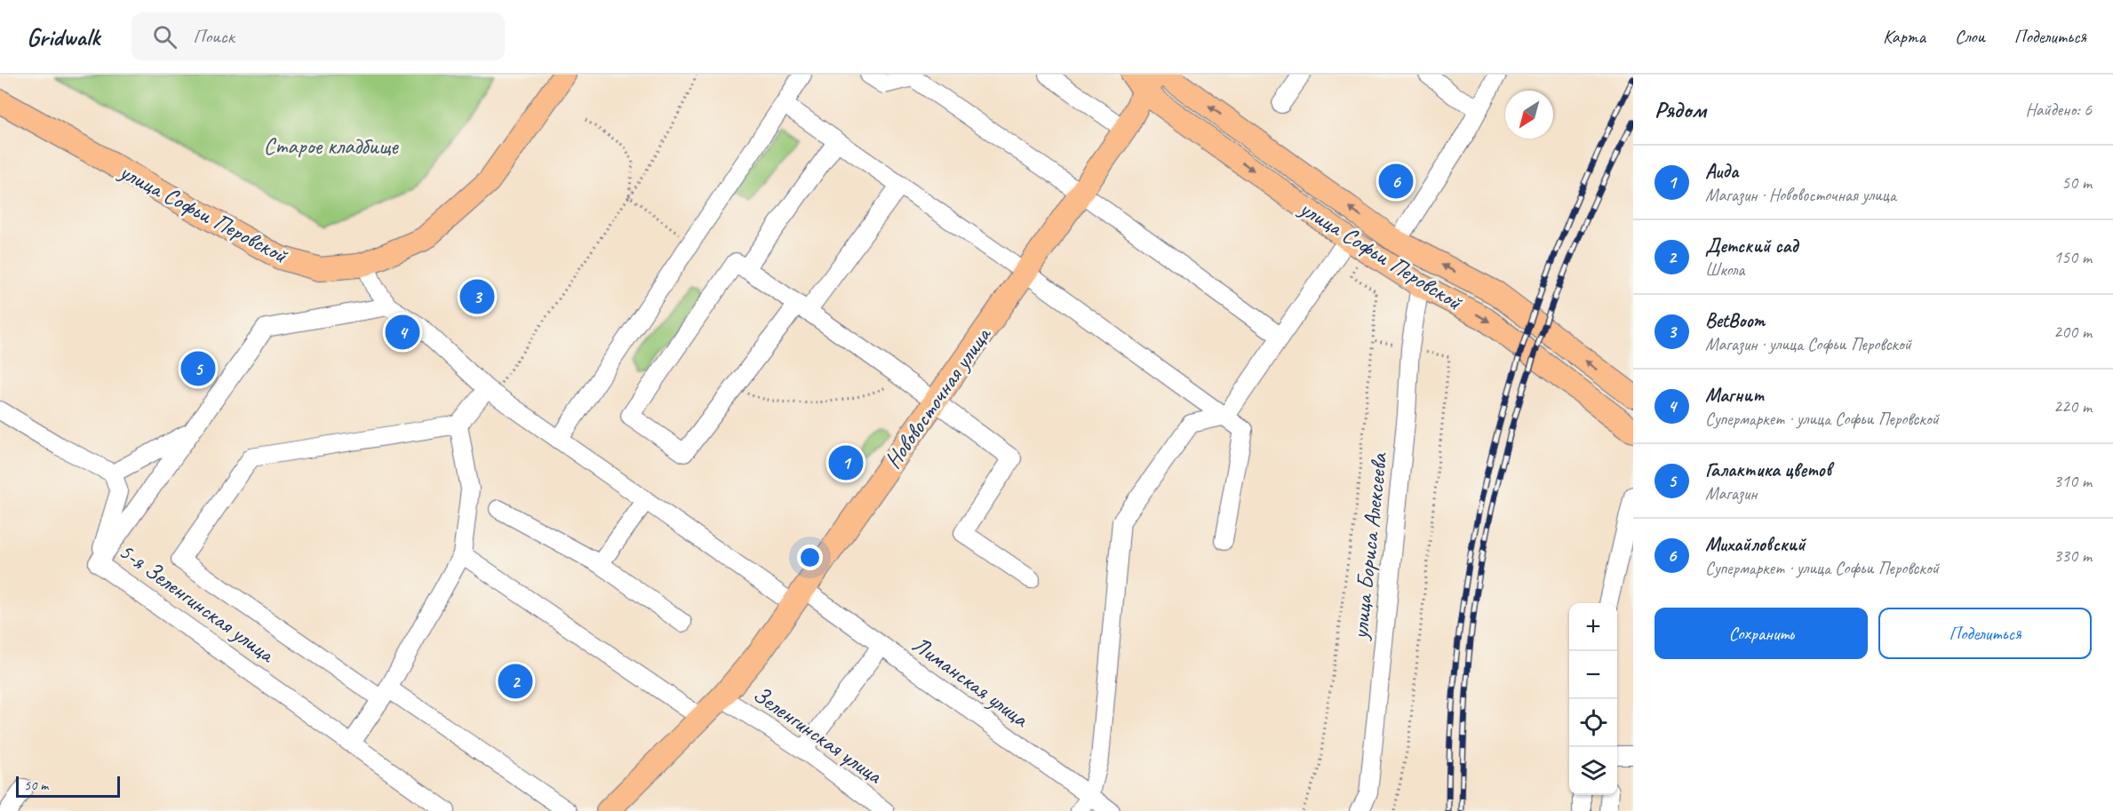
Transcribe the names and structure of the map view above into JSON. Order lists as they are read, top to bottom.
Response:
{
  "streets": {
    "main road": ["улица Софьи Перовской", "Нововосточная улица"],
    "street": [
      "улица Бориса Алексеева",
      "5-я Зеленгинская улица",
      "Лиманская улица",
      "Зеленгинская улица"
    ]
  },
  "crossings": [
    ["улица Софьи Перовской", "Нововосточная улица"],
    ["улица Софьи Перовской", "улица Бориса Алексеева"],
    ["Нововосточная улица", "Лиманская улица"],
    ["Нововосточная улица", "Зеленгинская улица"]
  ],
  "parks": ["Старое кладбище"],
  "scale_bar": "50 m",
  "north": "bottom left",
  "page": {
    "header": "Gridwalk",
    "search": "Поиск",
    "nav": ["Карта", "Слои", "Поделиться"],
    "heading": ["Рядом", "Найдено: 6"],
    "list": [
      {
        "mark": "1",
        "name": "Аида",
        "note": "Магазин · Нововосточная улица",
        "value": "50 m"
      },
      {
        "mark": "2",
        "name": "Детский сад",
        "note": "Школа",
        "value": "150 m"
      },
      {
        "mark": "3",
        "name": "BetBoom",
        "note": "Магазин · улица Софьи Перовской",
        "value": "200 m"
      },
      {
        "mark": "4",
        "name": "Магнит",
        "note": "Супермаркет · улица Софьи Перовской",
        "value": "220 m"
      },
      {
        "mark": "5",
        "name": "Галактика цветов",
        "note": "Магазин",
        "value": "310 m"
      },
      {
        "mark": "6",
        "name": "Михайловский",
        "note": "Супермаркет · улица Софьи Перовской",
        "value": "330 m"
      }
    ],
    "pins": [
      "6",
      "3",
      "4",
      "5",
      "1",
      "2"
    ],
    "buttons": ["Сохранить", "Поделиться"],
    "map_buttons": ["+", "−"],
    "scale": "50 m"
  }
}
